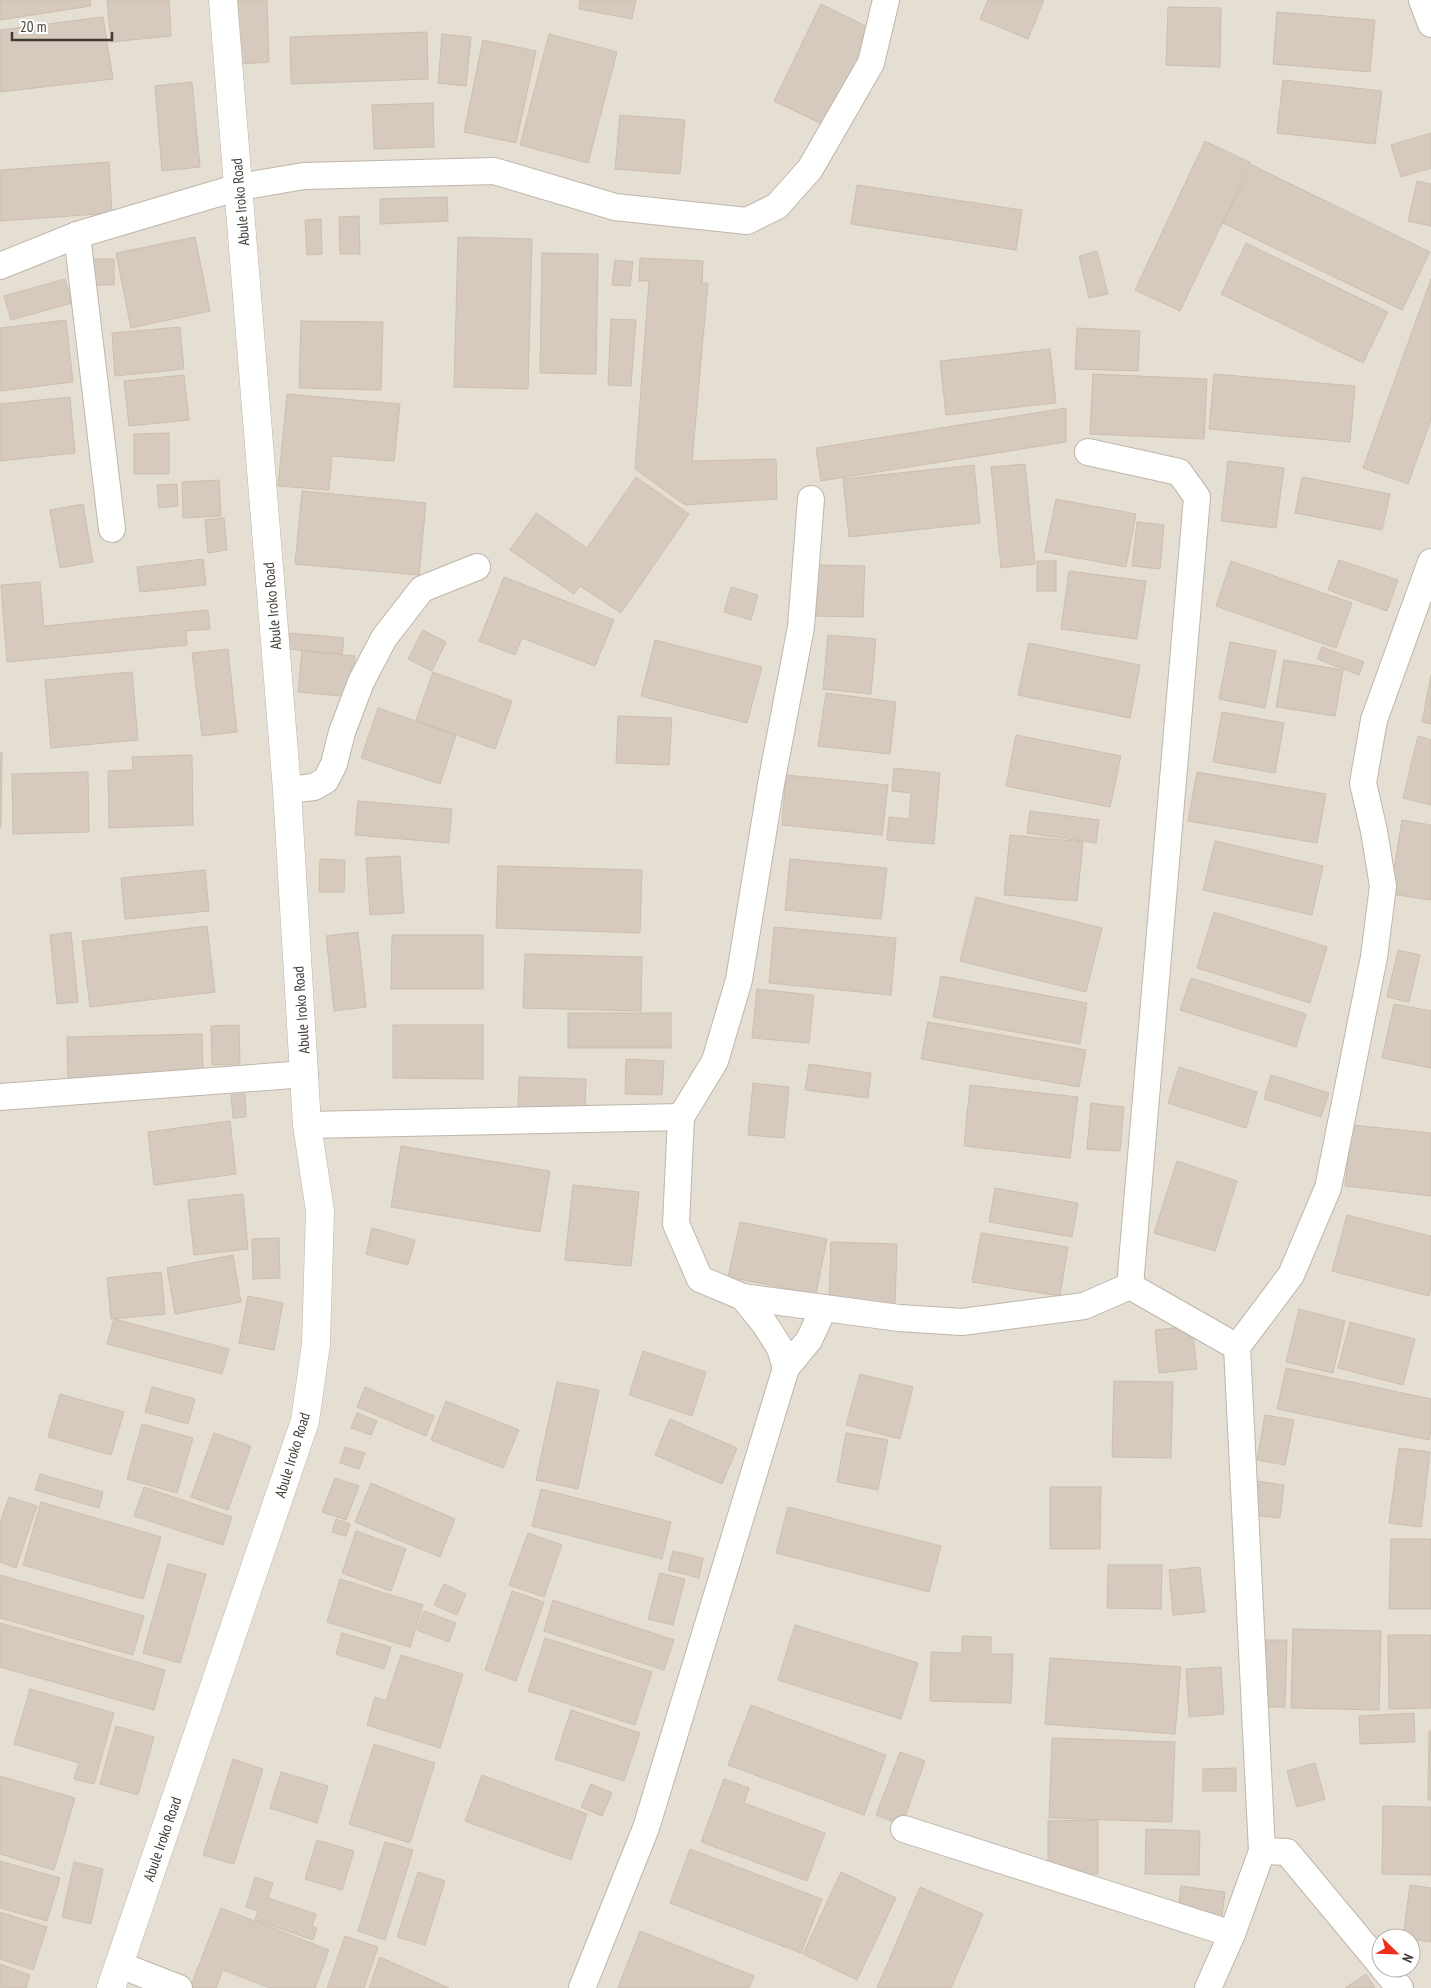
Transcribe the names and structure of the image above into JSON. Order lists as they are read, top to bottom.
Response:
{
  "streets": {
    "street": ["Abule Iroko Road"]
  },
  "scale_bar": "20 m",
  "north": "bottom right"
}
